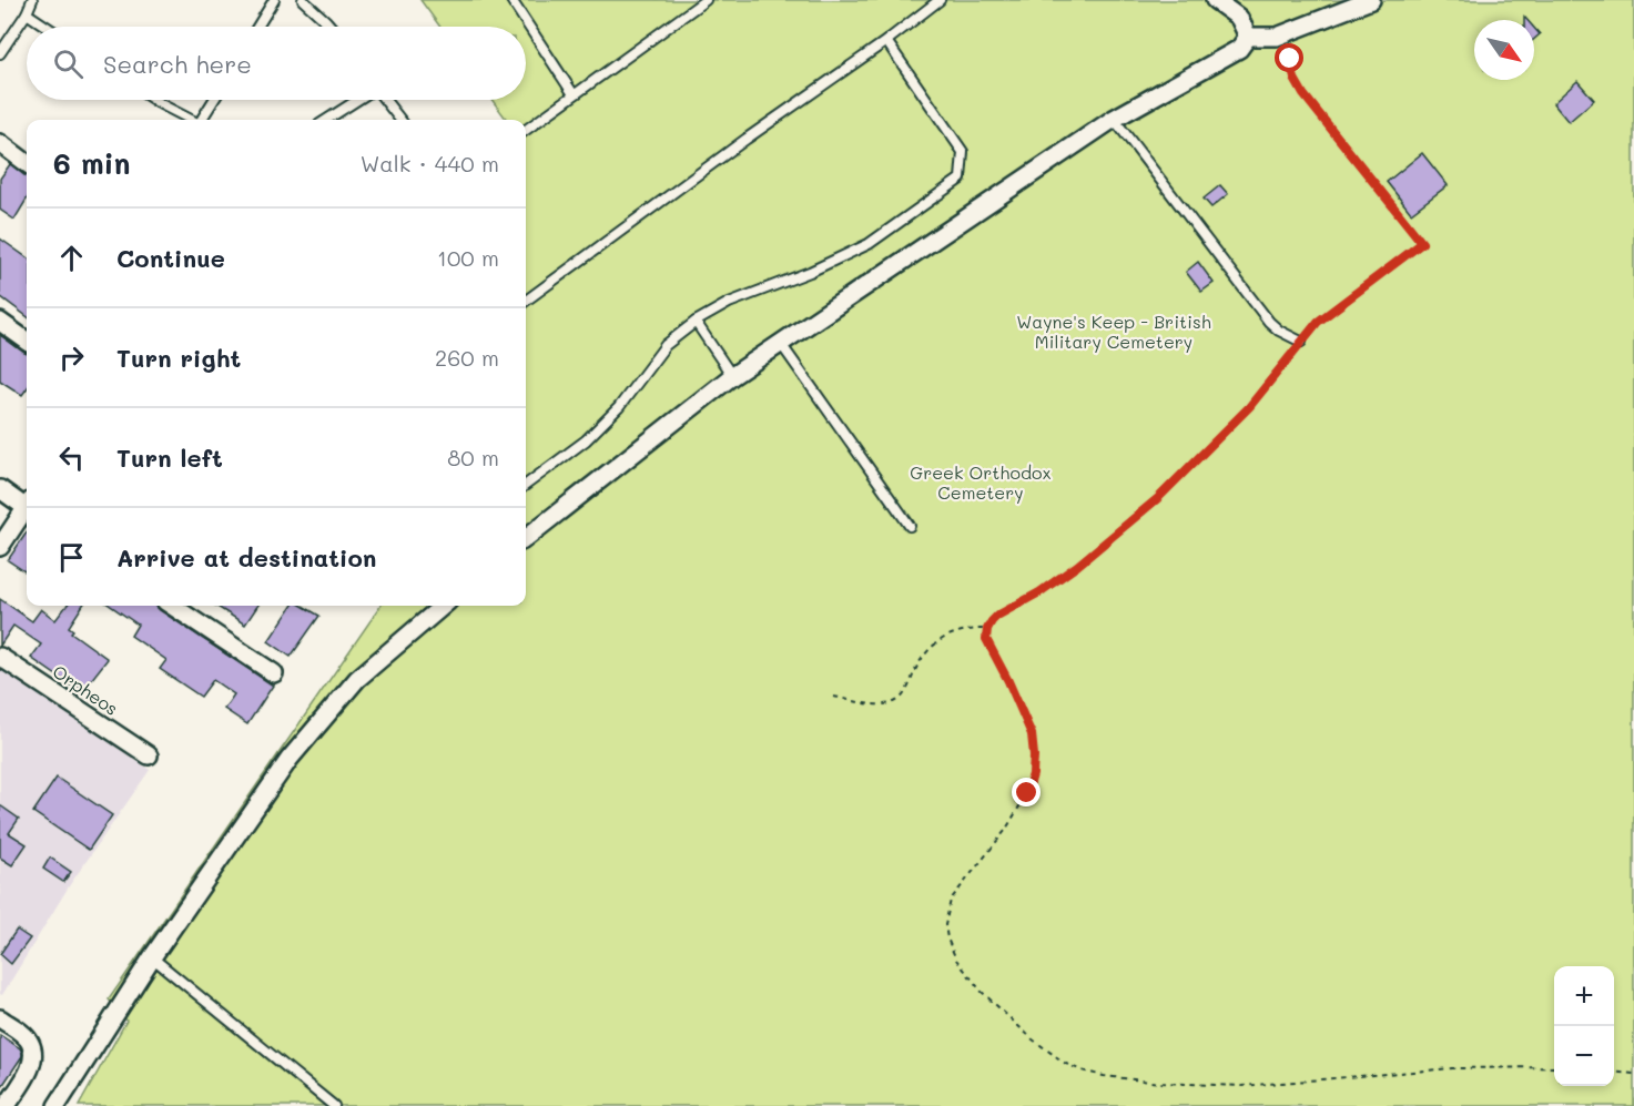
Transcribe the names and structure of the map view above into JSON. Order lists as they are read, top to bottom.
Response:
{
  "streets": {
    "street": ["Orpheos"]
  },
  "parks": ["Wayne's Keep - British Military Cemetery", "Greek Orthodox Cemetery"],
  "north": "bottom right",
  "page": {
    "search": "Search here",
    "heading": ["6 min", "Walk · 440 m"],
    "list": [
      ["Continue", "100 m"],
      ["Turn right", "260 m"],
      ["Turn left", "80 m"],
      "Arrive at destination"
    ],
    "map_buttons": ["+", "−"]
  }
}
